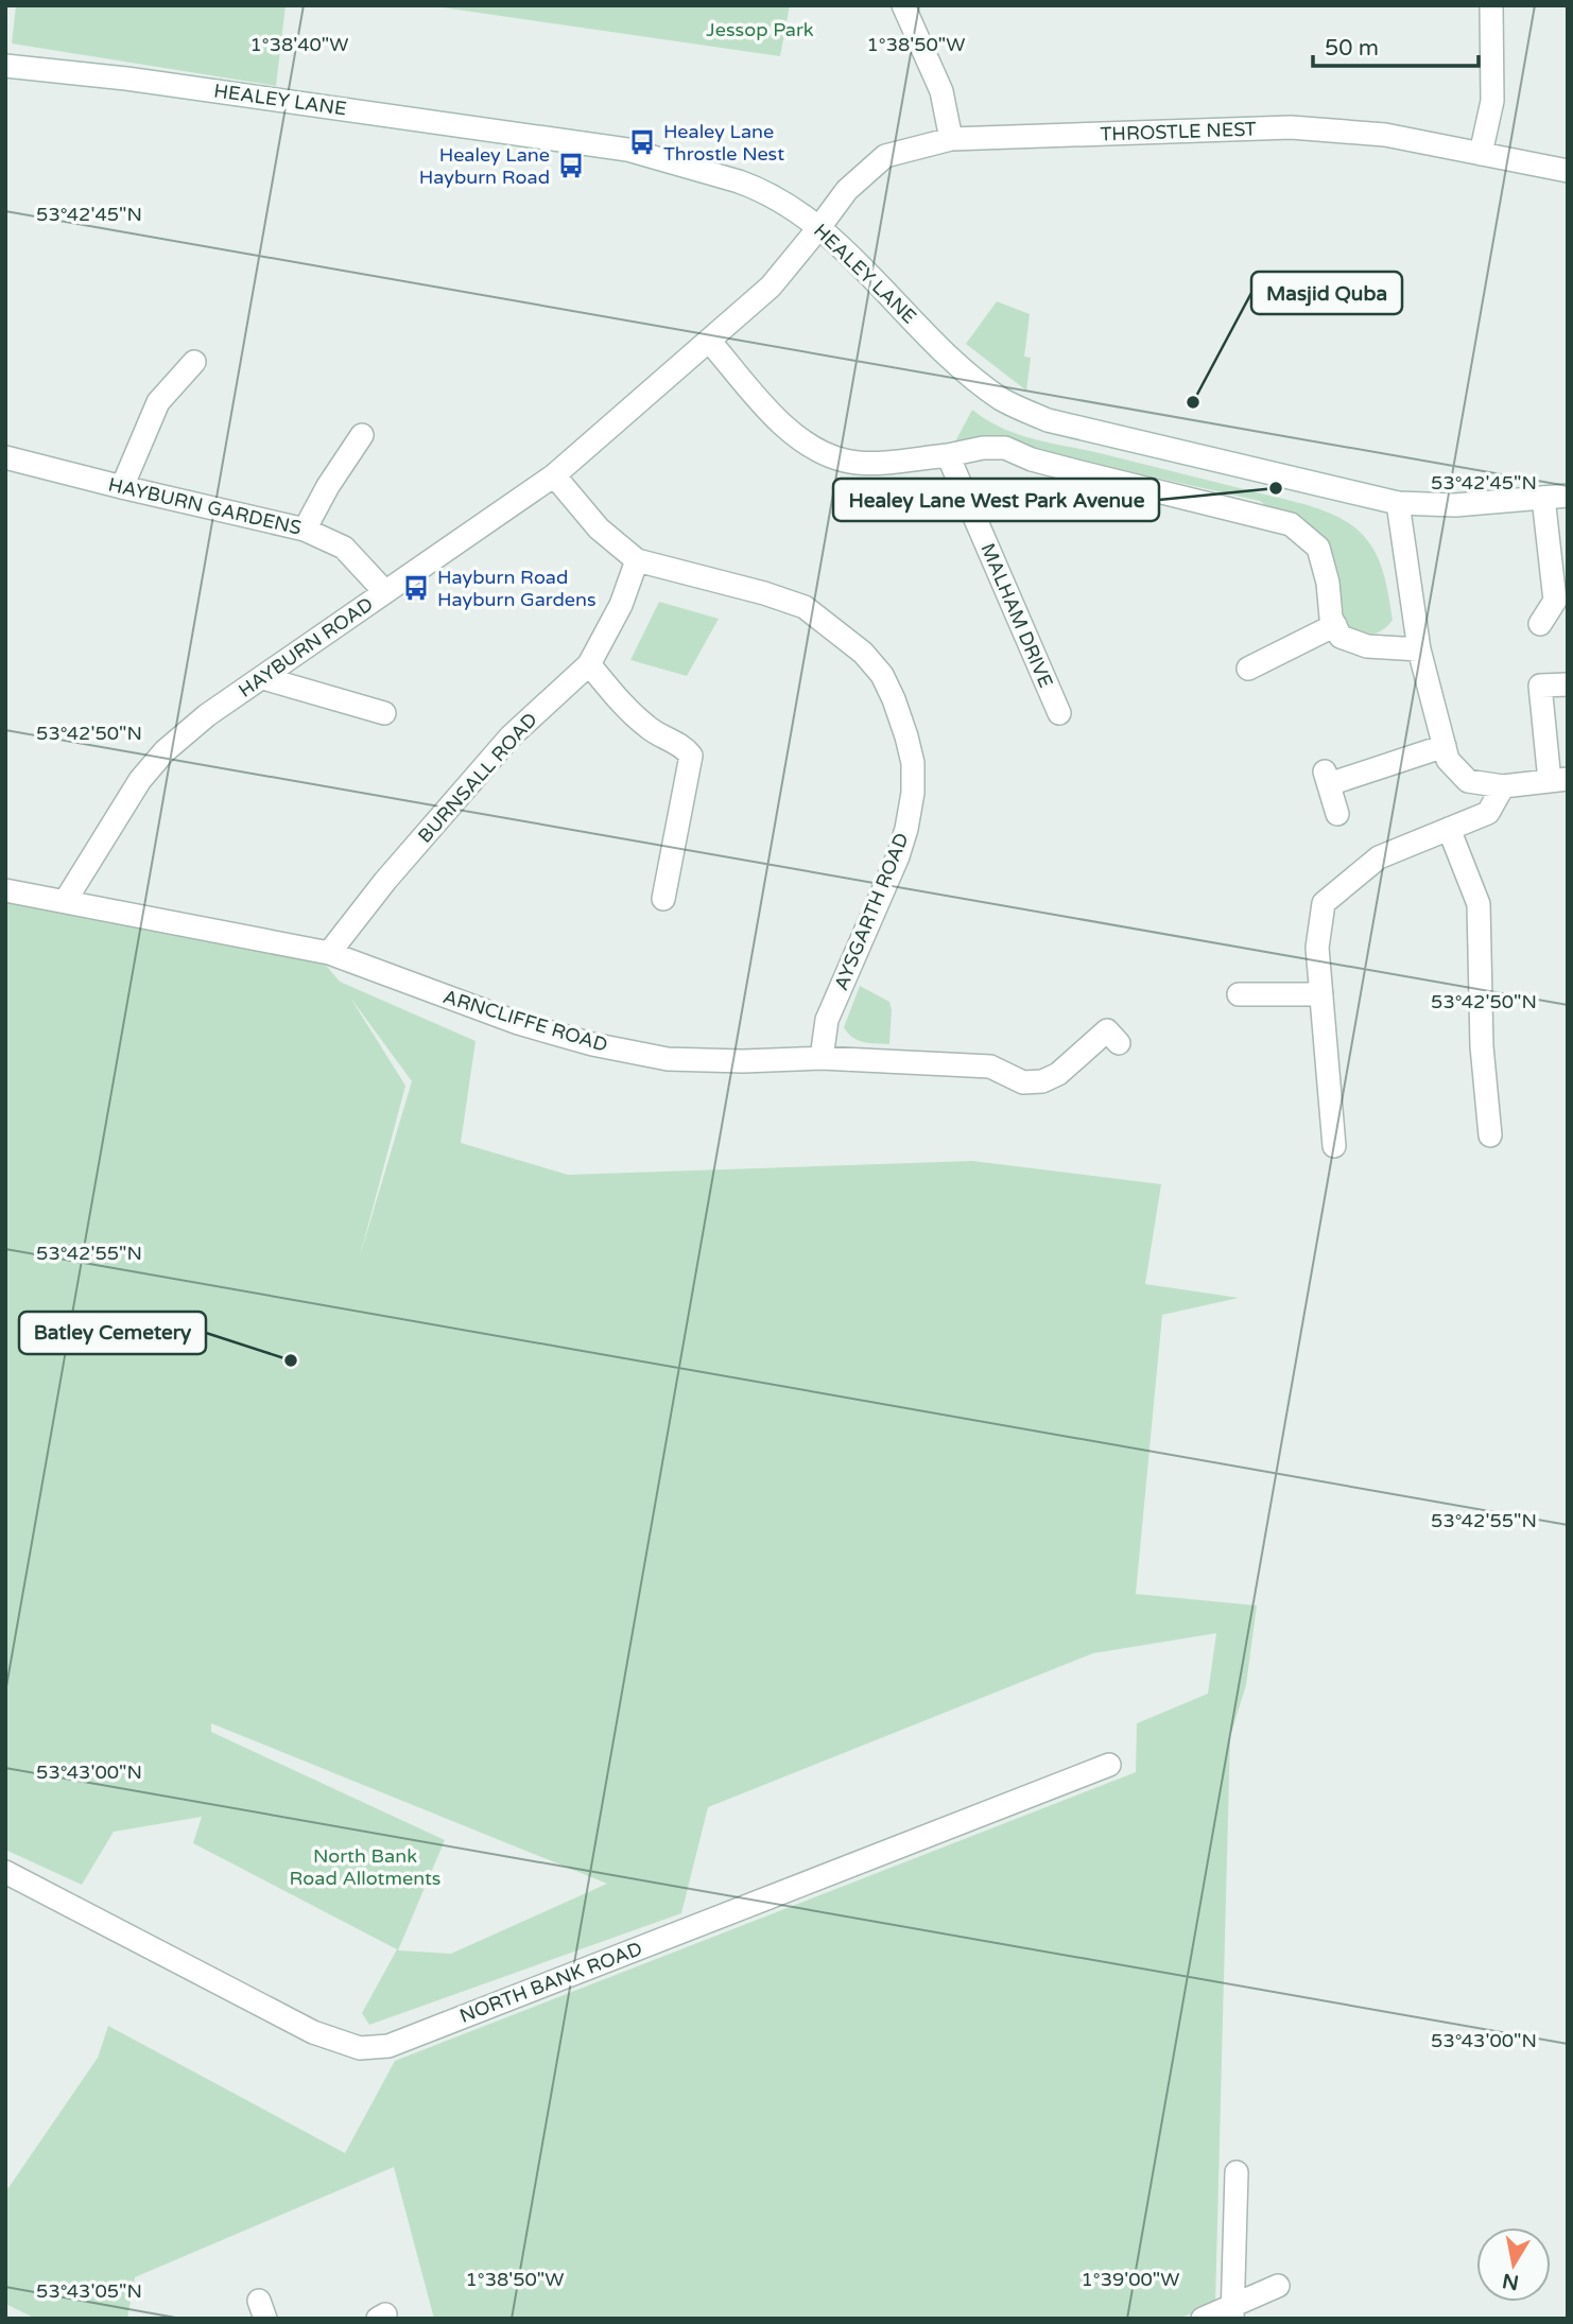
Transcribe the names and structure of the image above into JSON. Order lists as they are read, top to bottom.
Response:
{
  "streets": {
    "street": [
      "HEALEY LANE",
      "THROSTLE NEST",
      "HAYBURN GARDENS",
      "MALHAM DRIVE",
      "HAYBURN ROAD",
      "BURNSALL ROAD",
      "AYSGARTH ROAD",
      "ARNCLIFFE ROAD",
      "NORTH BANK ROAD"
    ]
  },
  "crossings": [
    ["HEALEY LANE", "THROSTLE NEST"],
    ["HEALEY LANE", "HAYBURN ROAD"],
    ["THROSTLE NEST", "HAYBURN ROAD"],
    ["HAYBURN GARDENS", "HAYBURN ROAD"],
    ["HAYBURN ROAD", "AYSGARTH ROAD"],
    ["HAYBURN ROAD", "ARNCLIFFE ROAD"],
    ["BURNSALL ROAD", "AYSGARTH ROAD"],
    ["BURNSALL ROAD", "ARNCLIFFE ROAD"],
    ["AYSGARTH ROAD", "ARNCLIFFE ROAD"]
  ],
  "parks": ["Jessop Park", "North Bank Road Allotments"],
  "places": {
    "bus stop": ["Healey Lane Throstle Nest", "Healey Lane Hayburn Road", "Hayburn Road Hayburn Gardens"],
    "other": ["Masjid Quba", "Healey Lane West Park Avenue", "Batley Cemetery"]
  },
  "scale_bar": "50 m",
  "north": "bottom",
  "coordinates": [
    "1°38'40\"W",
    "1°38'50\"W",
    "53°42'45\"N",
    "53°42'50\"N",
    "53°42'55\"N",
    "53°43'00\"N",
    "1°39'00\"W",
    "53°43'05\"N"
  ]
}
